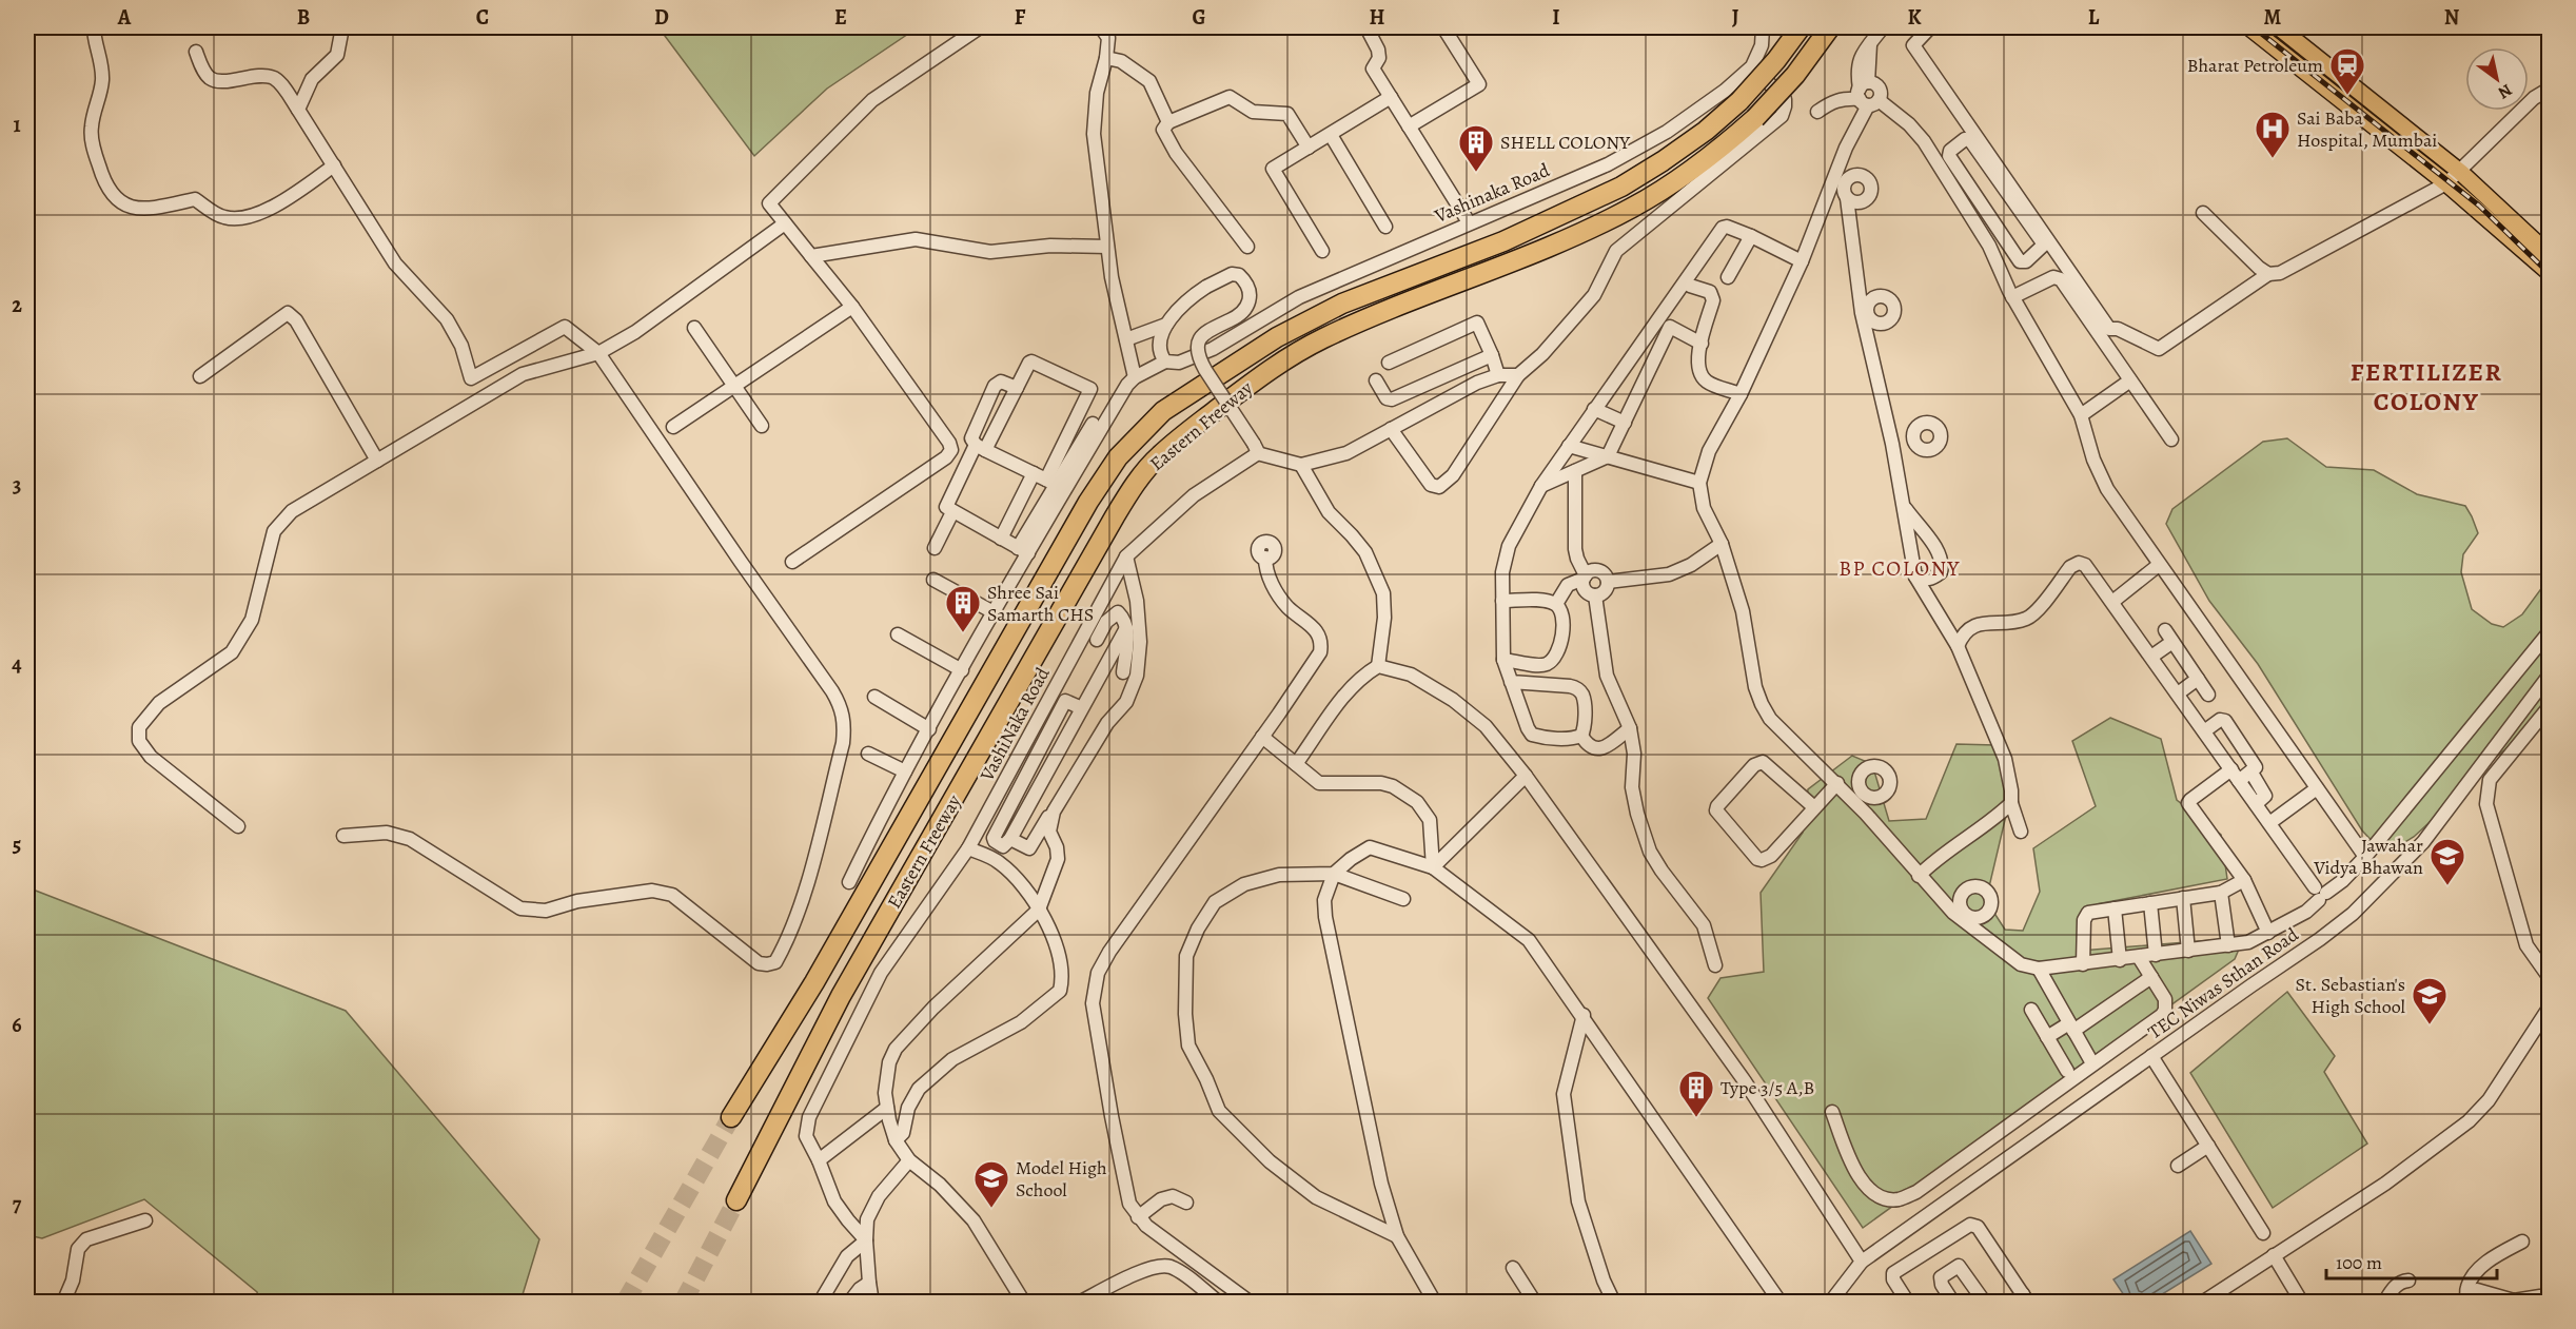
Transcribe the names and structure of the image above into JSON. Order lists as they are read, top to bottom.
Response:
{
  "streets": {
    "highway": ["Eastern Freeway"],
    "street": ["Vashinaka Road", "VashiNaka Road", "TEC Niwas Sthan Road"]
  },
  "districts": ["FERTILIZER COLONY", "BP COLONY"],
  "places": {
    "station": ["Bharat Petroleum"],
    "hospital": ["Sai Baba Hospital, Mumbai"],
    "building": ["SHELL COLONY", "Shree Sai Samarth CHS", "Type 3/5 A,B"],
    "school or university": ["Jawahar Vidya Bhawan", "St. Sebastian's High School", "Model High School"]
  },
  "scale_bar": "100 m",
  "north": "bottom right",
  "grid": {
    "columns": [
      "A",
      "B",
      "C",
      "D",
      "E",
      "F",
      "G",
      "H",
      "I",
      "J",
      "K",
      "L",
      "M",
      "N"
    ],
    "rows": [
      "1",
      "2",
      "3",
      "4",
      "5",
      "6",
      "7"
    ]
  }
}
